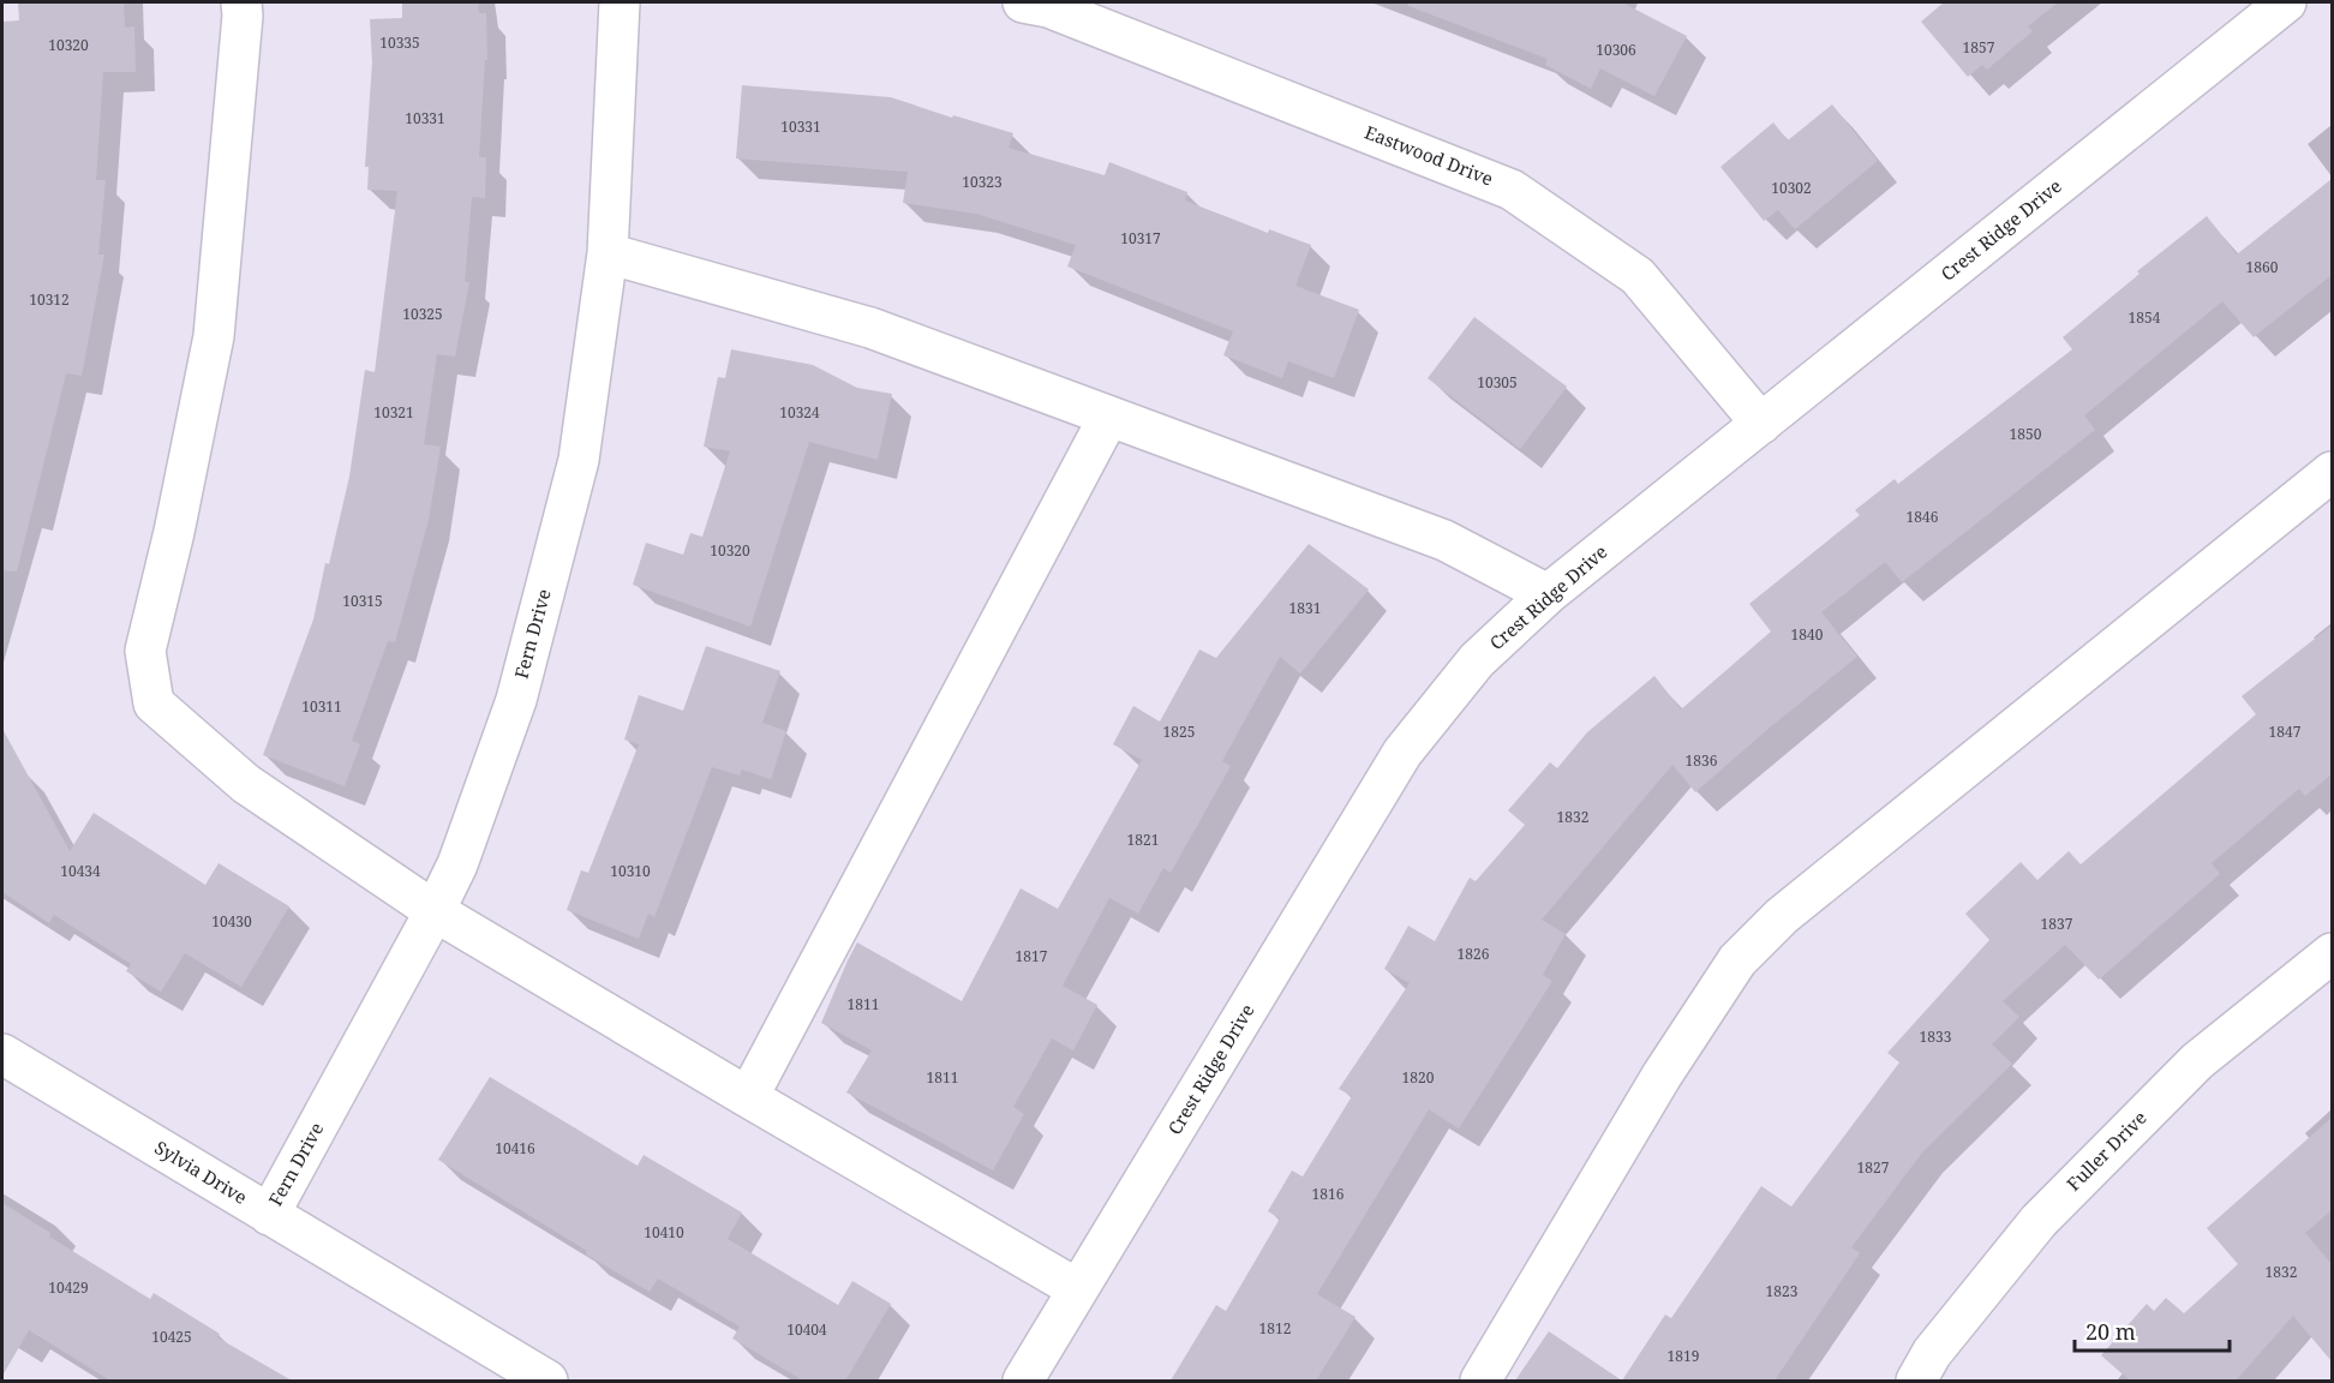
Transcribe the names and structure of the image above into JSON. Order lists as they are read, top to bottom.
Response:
{
  "streets": {
    "street": [
      "Eastwood Drive",
      "Crest Ridge Drive",
      "Fern Drive",
      "Fuller Drive",
      "Sylvia Drive"
    ]
  },
  "crossings": [
    ["Eastwood Drive", "Crest Ridge Drive"],
    ["Fern Drive", "Sylvia Drive"]
  ],
  "house_numbers": [
    "10335",
    "10320",
    "1857",
    "10306",
    "10331",
    "10331",
    "10323",
    "10302",
    "10317",
    "1860",
    "10312",
    "10325",
    "1854",
    "10305",
    "10321",
    "10324",
    "1850",
    "1846",
    "10320",
    "10315",
    "1831",
    "1840",
    "10311",
    "1825",
    "1847",
    "1836",
    "1832",
    "1821",
    "10434",
    "10310",
    "10430",
    "1837",
    "1826",
    "1817",
    "1811",
    "1833",
    "1811",
    "1820",
    "10416",
    "1827",
    "1816",
    "10410",
    "1832",
    "10429",
    "1823",
    "1812",
    "10404",
    "10425",
    "1819"
  ],
  "scale_bar": "20 m"
}
